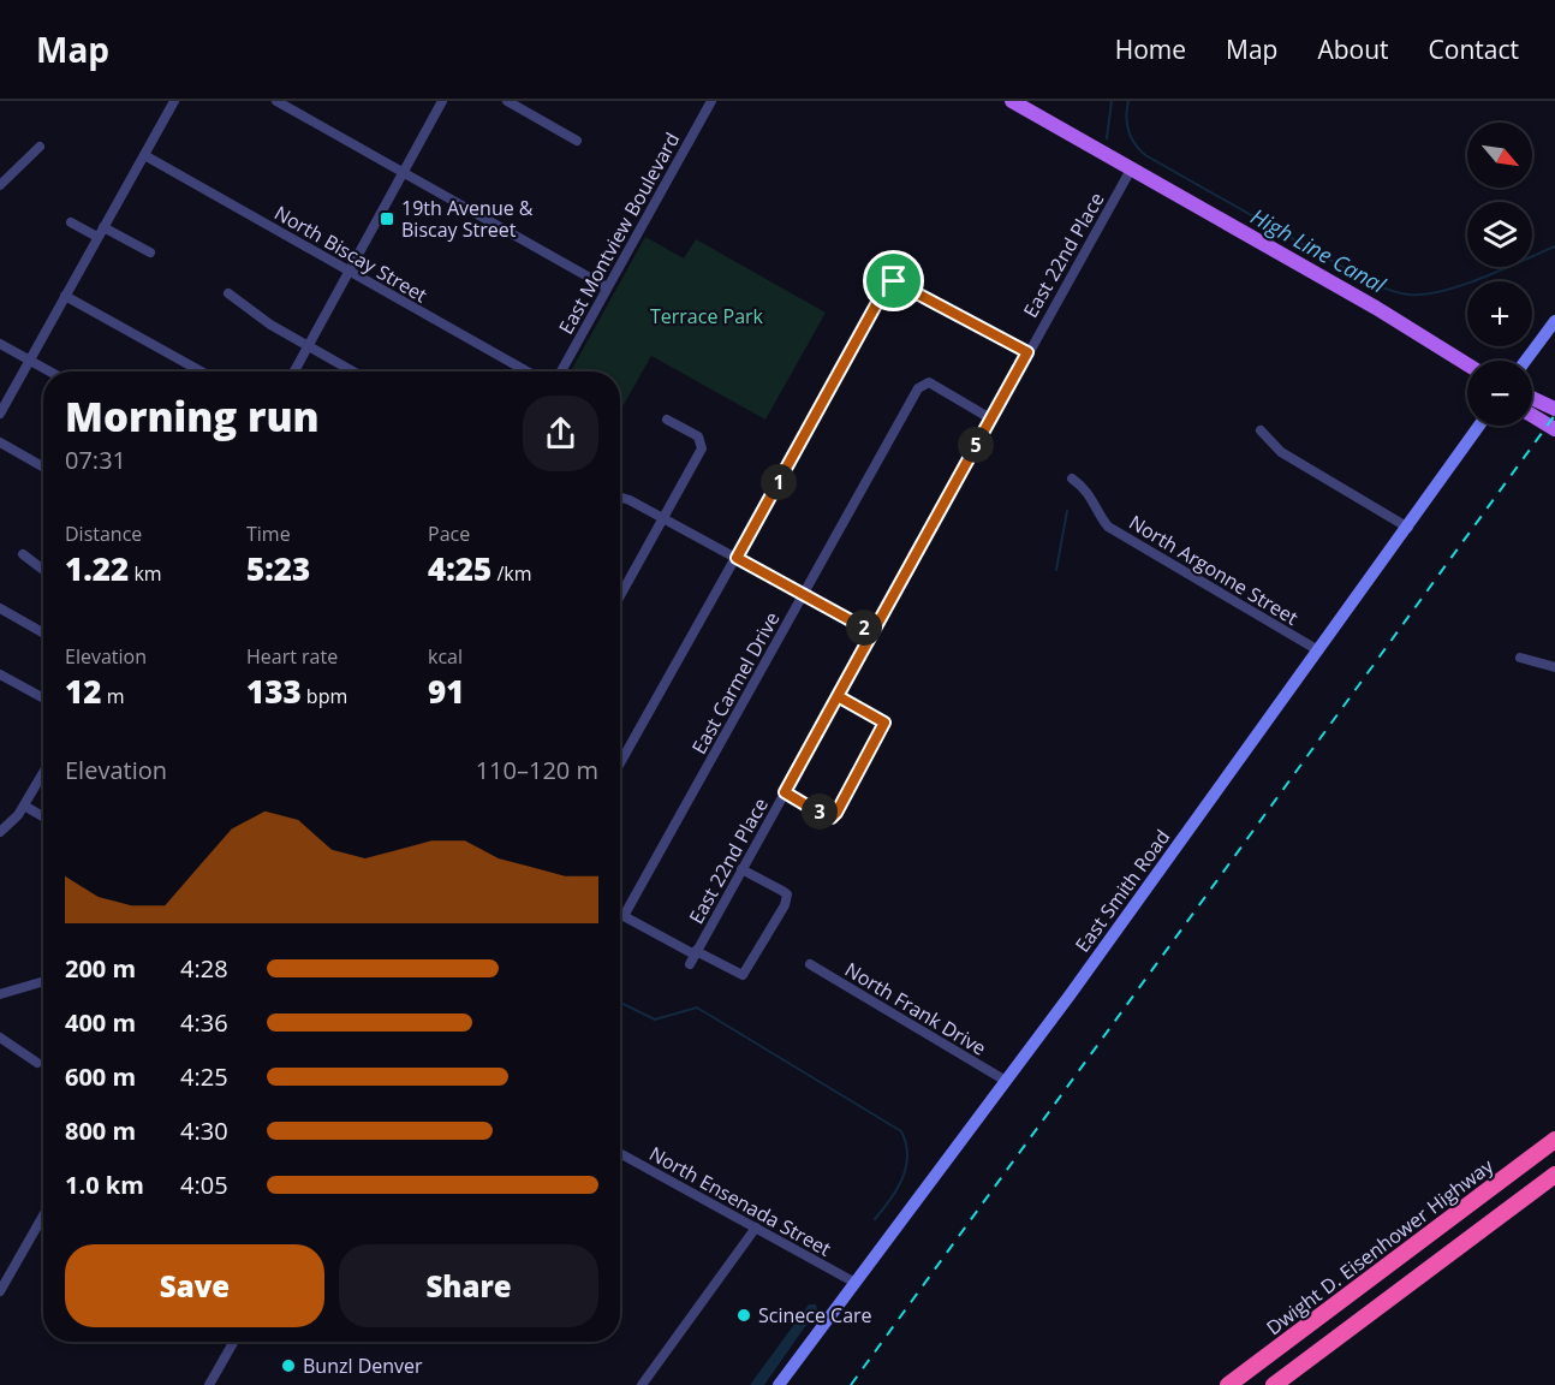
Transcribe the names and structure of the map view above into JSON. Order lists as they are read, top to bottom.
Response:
{
  "streets": {
    "highway": ["Dwight D. Eisenhower Highway"],
    "street": [
      "East Montview Boulevard",
      "North Biscay Street",
      "East 22nd Place",
      "North Argonne Street",
      "East Carmel Drive",
      "East Smith Road",
      "North Frank Drive",
      "North Ensenada Street"
    ]
  },
  "crossings": [
    ["East 22nd Place", "East Carmel Drive"],
    ["North Argonne Street", "East Smith Road"],
    ["East Smith Road", "North Frank Drive"],
    ["East Smith Road", "North Ensenada Street"]
  ],
  "water": ["High Line Canal"],
  "parks": ["Terrace Park"],
  "places": {
    "transit": ["19th Avenue & Biscay Street"],
    "other": ["Scinece Care", "Bunzl Denver"]
  },
  "north": "bottom right",
  "page": {
    "header": "Map",
    "nav": [
      "Home",
      "Map",
      "About",
      "Contact"
    ],
    "map_buttons": ["+", "−"],
    "heading": ["Morning run", "07:31"],
    "pins": [
      "5",
      "1",
      "2",
      "3"
    ],
    "stats": [
      ["Distance", "1.22 km"],
      ["Time", "5:23"],
      ["Pace", "4:25 /km"],
      ["Elevation", "12 m"],
      ["Heart rate", "133 bpm"],
      ["kcal", "91"]
    ],
    "chart": ["Elevation", "110–120 m"],
    "list": [
      {
        "name": "200 m",
        "note": "4:28"
      },
      {
        "name": "400 m",
        "note": "4:36"
      },
      {
        "name": "600 m",
        "note": "4:25"
      },
      {
        "name": "800 m",
        "note": "4:30"
      },
      {
        "name": "1.0 km",
        "note": "4:05"
      }
    ],
    "buttons": ["Save", "Share"]
  }
}
